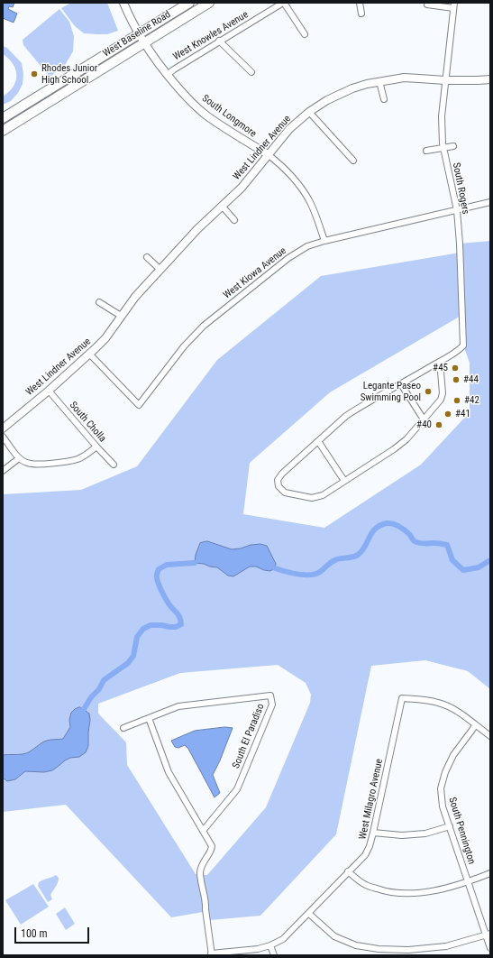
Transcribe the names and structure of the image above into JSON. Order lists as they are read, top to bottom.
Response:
{
  "streets": {
    "main road": ["West Baseline Road"],
    "street": [
      "West Knowles Avenue",
      "South Longmore",
      "West Lindner Avenue",
      "South Rogers",
      "West Kiowa Avenue",
      "South Cholla",
      "South El Paradiso",
      "West Milagro Avenue",
      "South Pennington"
    ]
  },
  "crossings": [
    ["West Baseline Road", "South Longmore"],
    ["West Knowles Avenue", "South Longmore"],
    ["South Longmore", "West Lindner Avenue"],
    ["South Longmore", "West Kiowa Avenue"],
    ["West Lindner Avenue", "South Rogers"],
    ["West Lindner Avenue", "West Kiowa Avenue"],
    ["West Lindner Avenue", "South Cholla"],
    ["South Rogers", "West Kiowa Avenue"],
    ["West Milagro Avenue", "South Pennington"]
  ],
  "places": [
    "Rhodes Junior High School",
    "#45",
    "#44",
    "Legante Paseo Swimming Pool",
    "#42",
    "#41",
    "#40"
  ],
  "scale_bar": "100 m"
}
